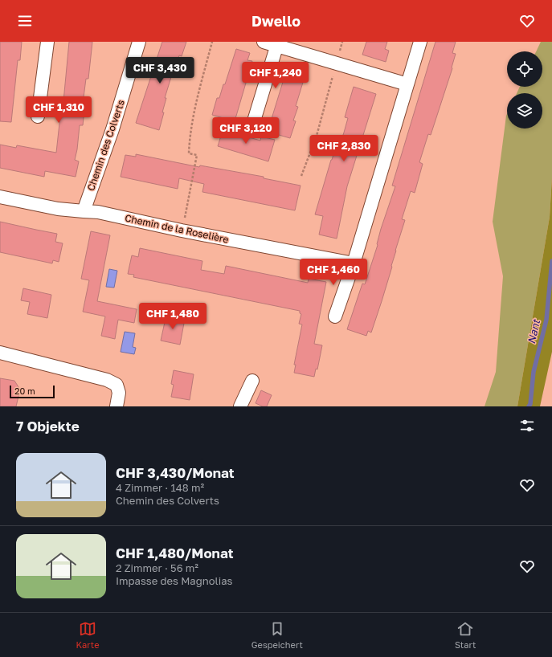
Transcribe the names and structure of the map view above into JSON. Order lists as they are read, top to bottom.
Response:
{
  "streets": {
    "street": ["Chemin des Colverts", "Chemin de la Roselière"]
  },
  "crossings": [
    ["Chemin des Colverts", "Chemin de la Roselière"]
  ],
  "water": ["Nant"],
  "scale_bar": "20 m",
  "page": {
    "header": "Dwello",
    "price": [
      "CHF 3,430",
      "CHF 1,240",
      "CHF 1,310",
      "CHF 3,120",
      "CHF 2,830",
      "CHF 1,460",
      "CHF 1,480"
    ],
    "scale": "20 m",
    "heading": "7 Objekte",
    "list": [
      {
        "name": "CHF 3,430/Monat",
        "note": "4 Zimmer · 148 m² · Chemin des Colverts"
      },
      {
        "name": "CHF 1,480/Monat",
        "note": "2 Zimmer · 56 m² · Impasse des Magnolias"
      }
    ],
    "tabs": ["Karte", "Gespeichert", "Start"]
  }
}
